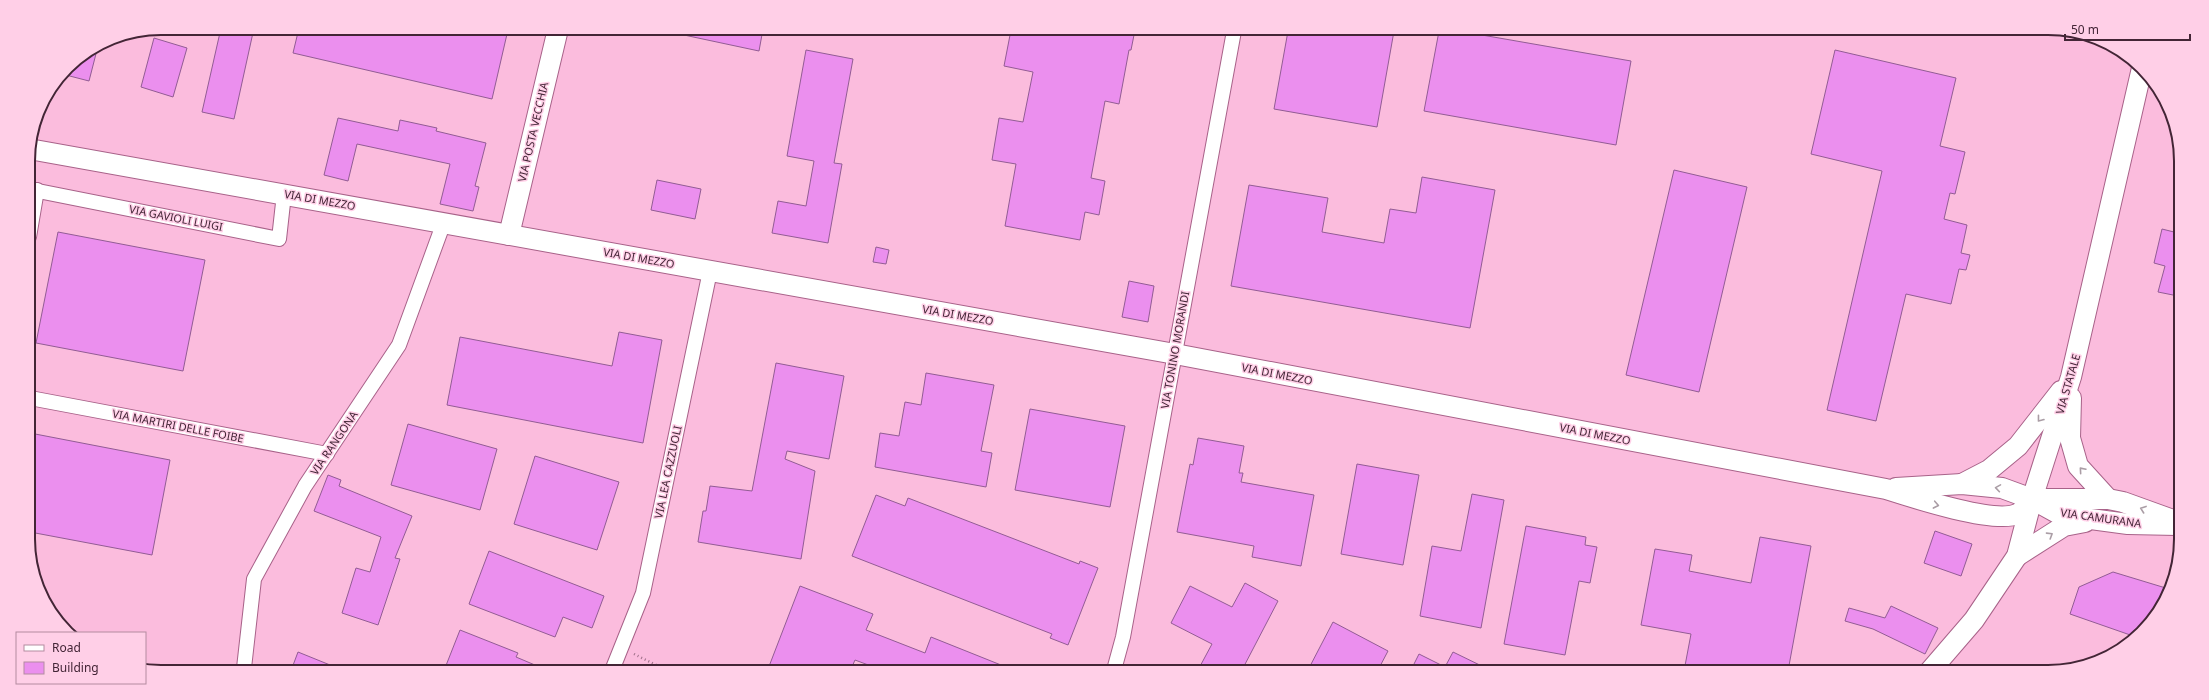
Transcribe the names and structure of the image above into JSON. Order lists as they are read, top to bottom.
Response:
{
  "streets": {
    "street": [
      "VIA POSTA VECCHIA",
      "VIA DI MEZZO",
      "VIA GAVIOLI LUIGI",
      "VIA TONINO MORANDI",
      "VIA STATALE",
      "VIA MARTIRI DELLE FOIBE",
      "VIA RANGONA",
      "VIA LEA CAZZUOLI",
      "VIA CAMURANA"
    ]
  },
  "crossings": [
    ["VIA POSTA VECCHIA", "VIA DI MEZZO"],
    ["VIA DI MEZZO", "VIA GAVIOLI LUIGI"],
    ["VIA DI MEZZO", "VIA TONINO MORANDI"],
    ["VIA DI MEZZO", "VIA RANGONA"],
    ["VIA DI MEZZO", "VIA LEA CAZZUOLI"],
    ["VIA STATALE", "VIA CAMURANA"],
    ["VIA MARTIRI DELLE FOIBE", "VIA RANGONA"]
  ],
  "legend": ["Road", "Building"],
  "scale_bar": "50 m"
}
